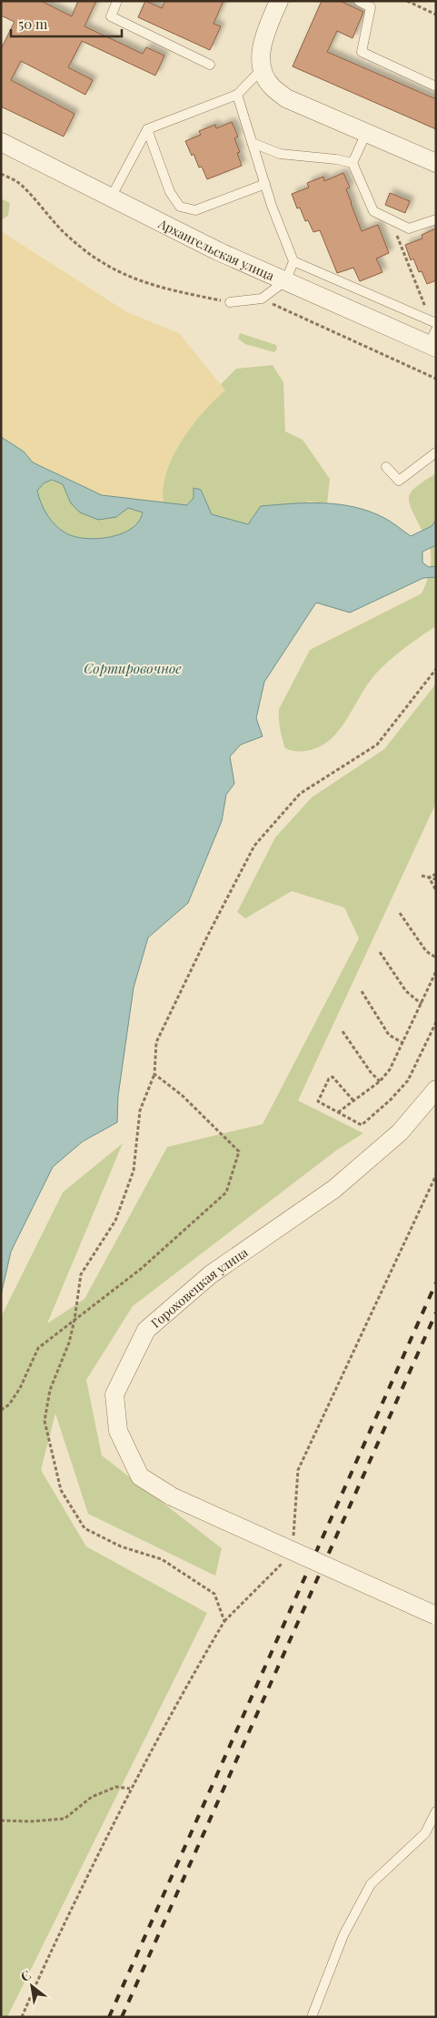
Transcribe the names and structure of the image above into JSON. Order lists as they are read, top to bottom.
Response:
{
  "streets": {
    "street": ["Архангельская улица", "Гороховецкая улица"]
  },
  "water": ["Сортировочное"],
  "scale_bar": "50 m",
  "north": "top left"
}
